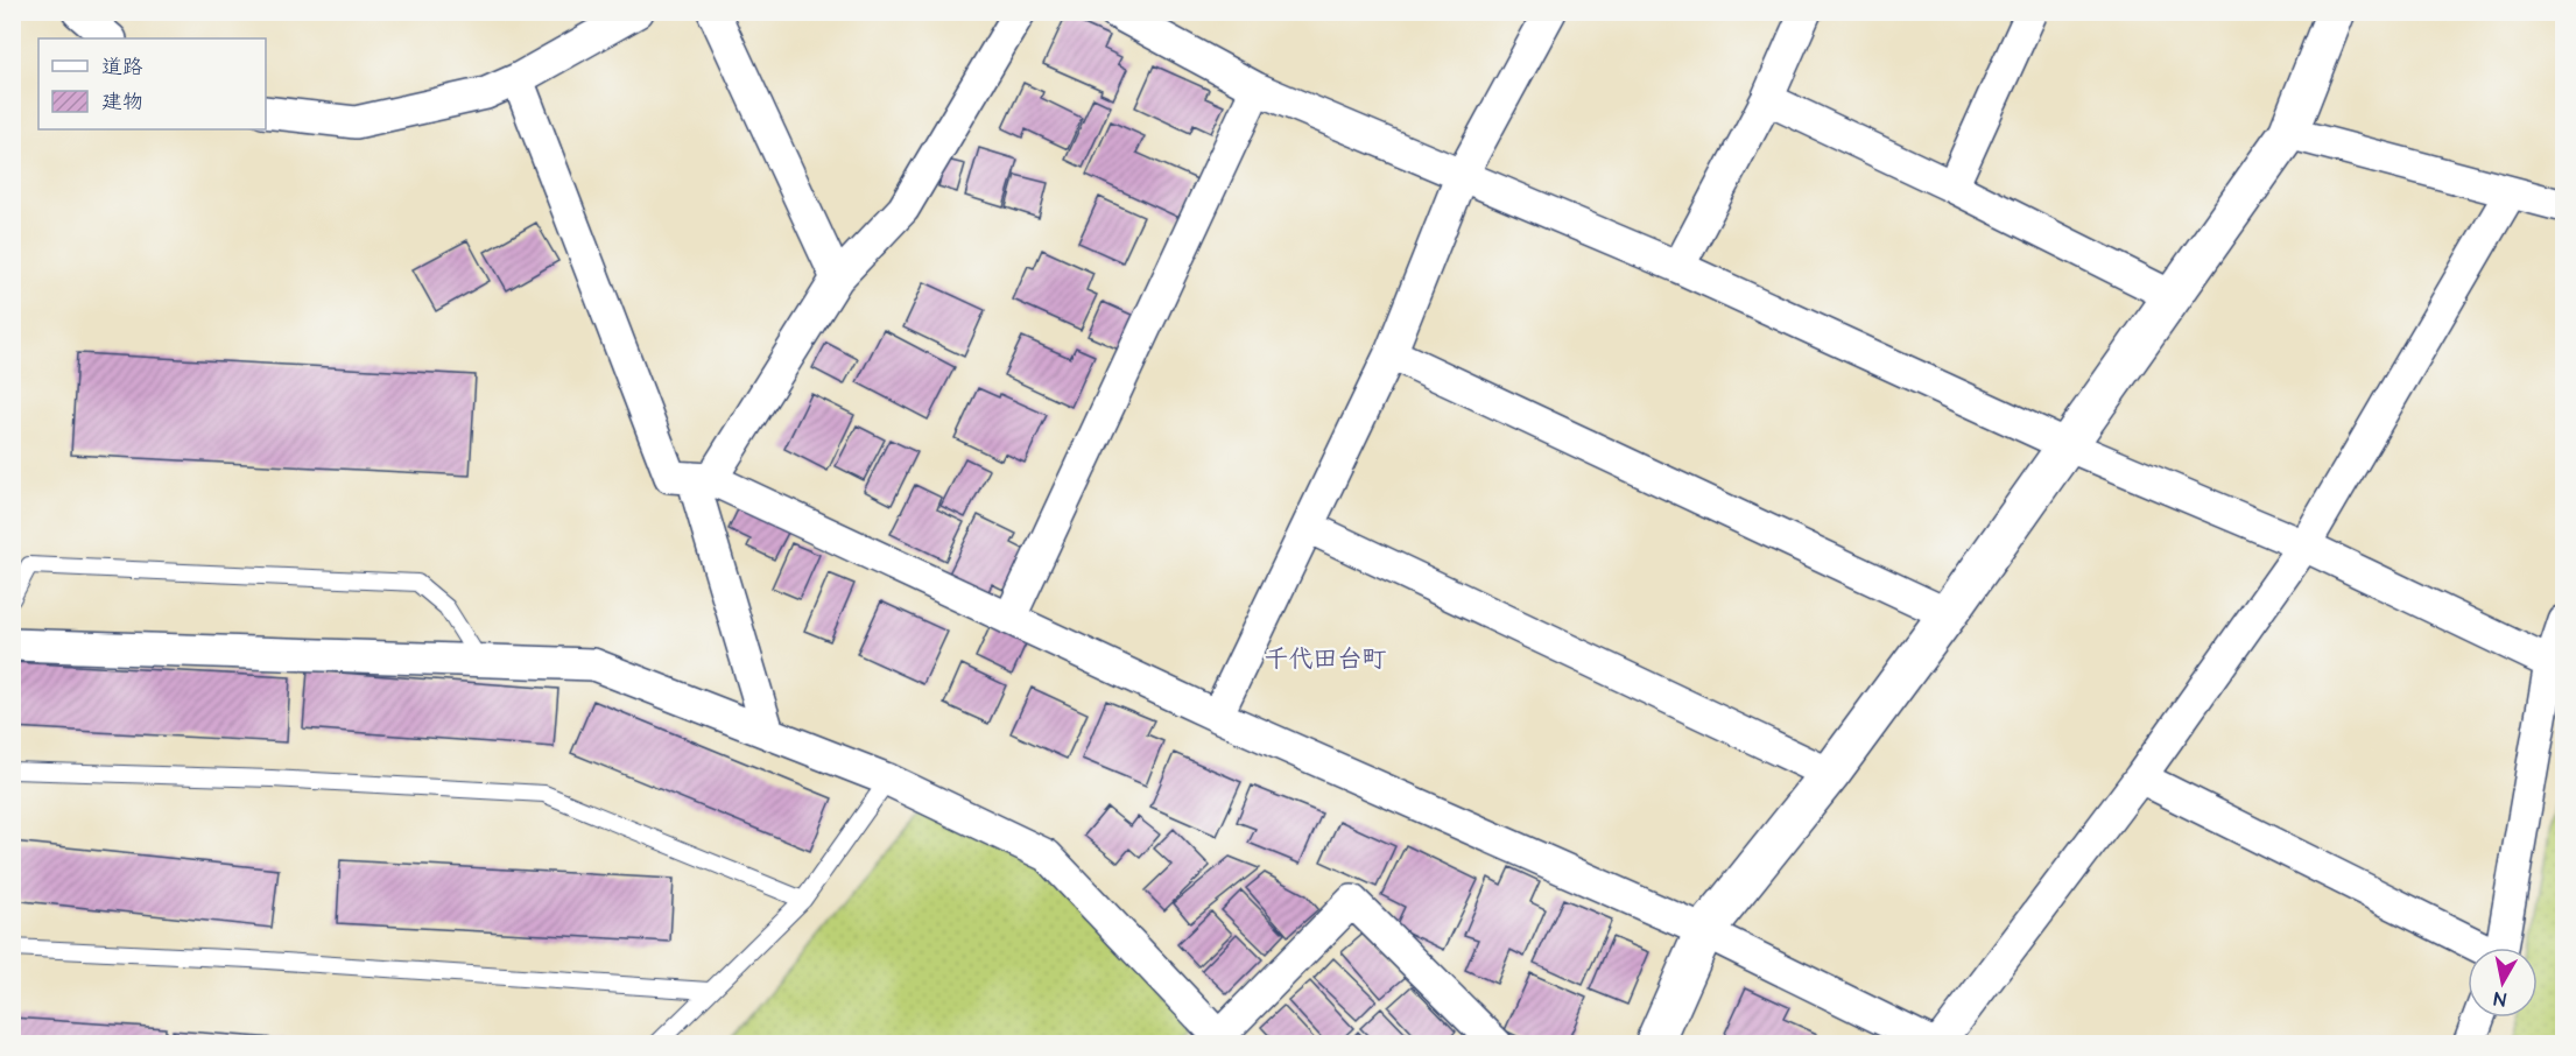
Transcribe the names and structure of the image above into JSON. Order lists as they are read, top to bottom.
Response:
{
  "districts": ["千代田台町"],
  "legend": ["道路", "建物"],
  "north": "bottom"
}
